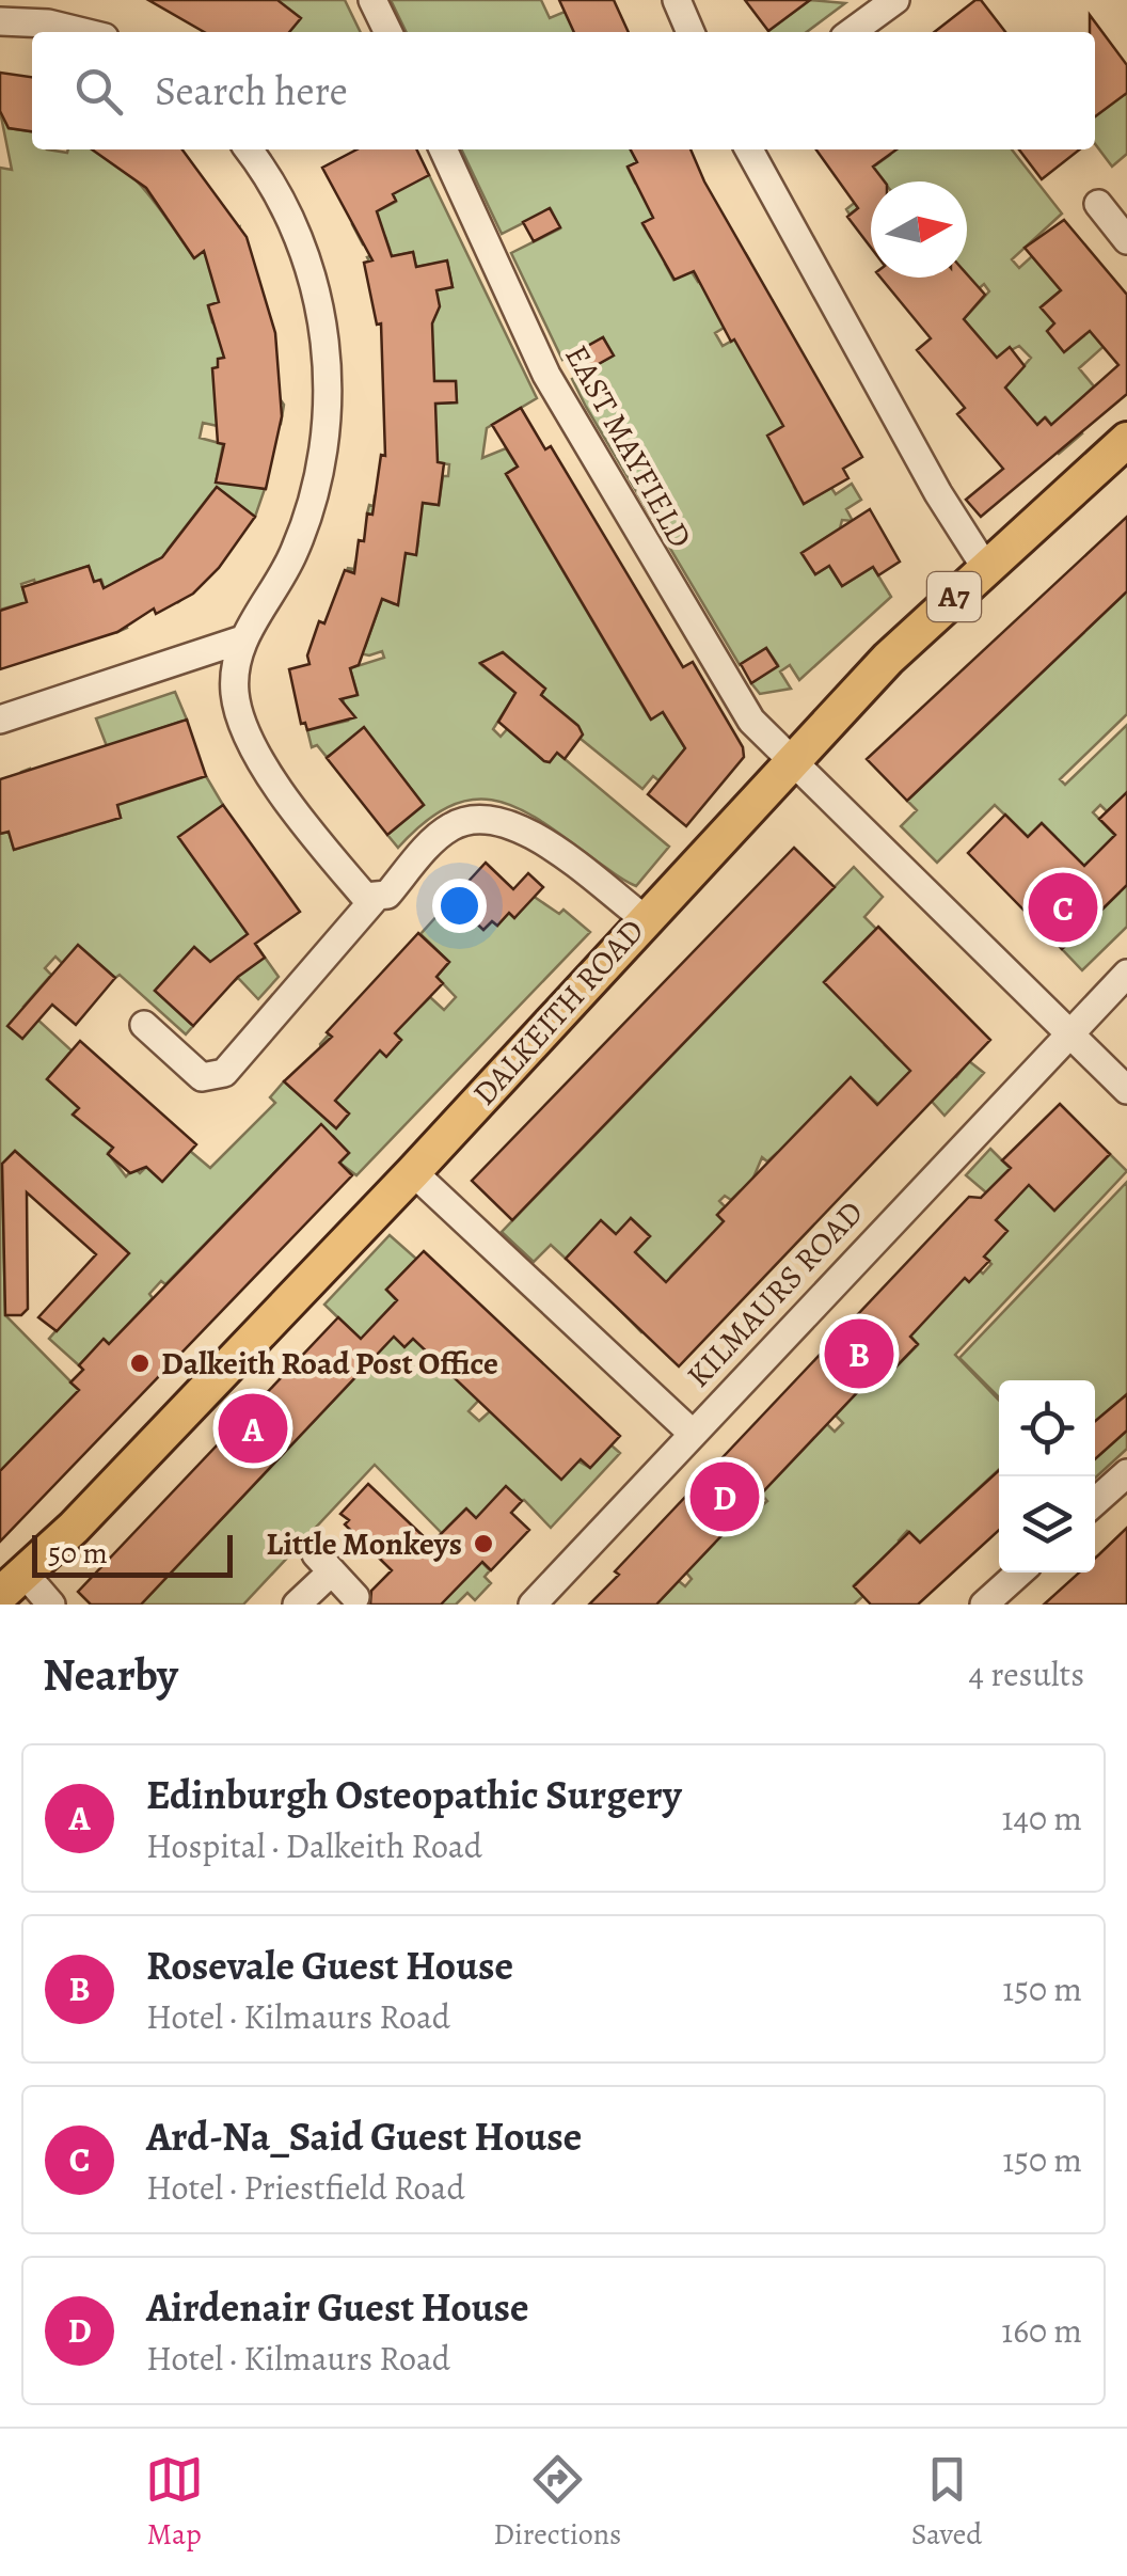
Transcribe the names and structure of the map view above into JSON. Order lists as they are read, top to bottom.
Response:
{
  "streets": {
    "main road": ["A7", "DALKEITH ROAD"],
    "street": ["EAST MAYFIELD", "KILMAURS ROAD"]
  },
  "crossings": [
    ["EAST MAYFIELD", "DALKEITH ROAD"],
    ["EAST MAYFIELD", "KILMAURS ROAD"]
  ],
  "places": ["Dalkeith Road Post Office", "Little Monkeys"],
  "scale_bar": "50 m",
  "north": "right",
  "page": {
    "search": "Search here",
    "pins": [
      "C",
      "B",
      "A",
      "D"
    ],
    "scale": "50 m",
    "heading": ["Nearby", "4 results"],
    "list": [
      {
        "mark": "A",
        "name": "Edinburgh Osteopathic Surgery",
        "note": "Hospital · Dalkeith Road",
        "value": "140 m"
      },
      {
        "mark": "B",
        "name": "Rosevale Guest House",
        "note": "Hotel · Kilmaurs Road",
        "value": "150 m"
      },
      {
        "mark": "C",
        "name": "Ard-Na_Said Guest House",
        "note": "Hotel · Priestfield Road",
        "value": "150 m"
      },
      {
        "mark": "D",
        "name": "Airdenair Guest House",
        "note": "Hotel · Kilmaurs Road",
        "value": "160 m"
      }
    ],
    "nav": ["Map", "Directions", "Saved"]
  }
}
